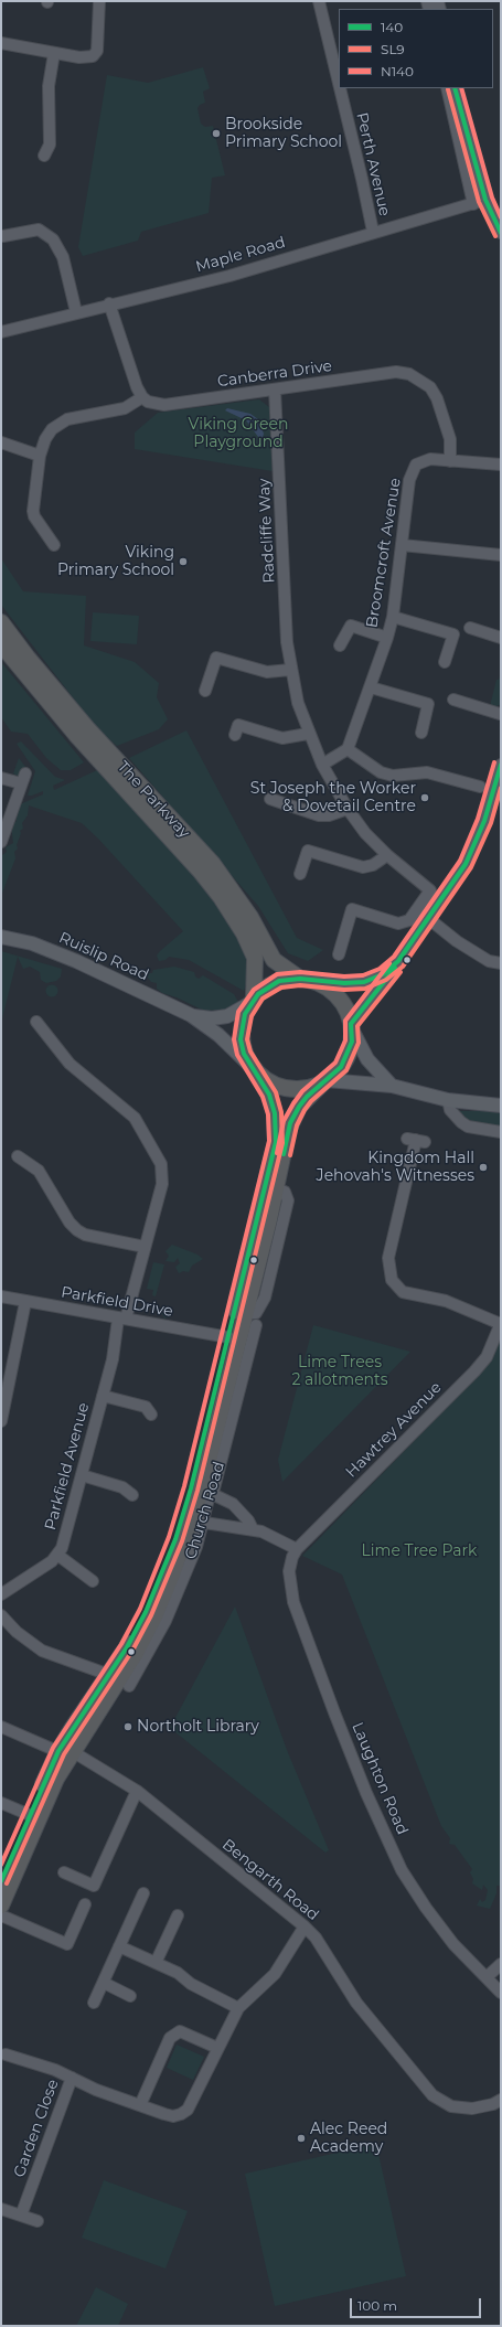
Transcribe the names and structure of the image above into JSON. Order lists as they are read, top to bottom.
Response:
{
  "streets": {
    "highway": ["The Parkway", "Church Road"],
    "main road": ["Ruislip Road"],
    "street": [
      "Perth Avenue",
      "Maple Road",
      "Canberra Drive",
      "Radcliffe Way",
      "Broomcroft Avenue",
      "Parkfield Drive",
      "Hawtrey Avenue",
      "Parkfield Avenue",
      "Laughton Road",
      "Bengarth Road",
      "Garden Close"
    ]
  },
  "crossings": [
    ["Perth Avenue", "Maple Road"],
    ["Canberra Drive", "Radcliffe Way"],
    ["Canberra Drive", "Broomcroft Avenue"],
    ["The Parkway", "Ruislip Road"],
    ["The Parkway", "Church Road"],
    ["Ruislip Road", "Church Road"],
    ["Parkfield Drive", "Parkfield Avenue"],
    ["Parkfield Drive", "Church Road"],
    ["Hawtrey Avenue", "Laughton Road"],
    ["Church Road", "Bengarth Road"]
  ],
  "parks": ["Viking Green Playground", "Lime Trees 2 allotments", "Lime Tree Park"],
  "places": [
    "Brookside Primary School",
    "Viking Primary School",
    "St Joseph the Worker & Dovetail Centre",
    "Kingdom Hall Jehovah's Witnesses",
    "Northolt Library",
    "Alec Reed Academy"
  ],
  "lines": ["transit line 140", "transit line N140", "transit line SL9"],
  "legend": ["140", "SL9", "N140"],
  "scale_bar": "100 m"
}
